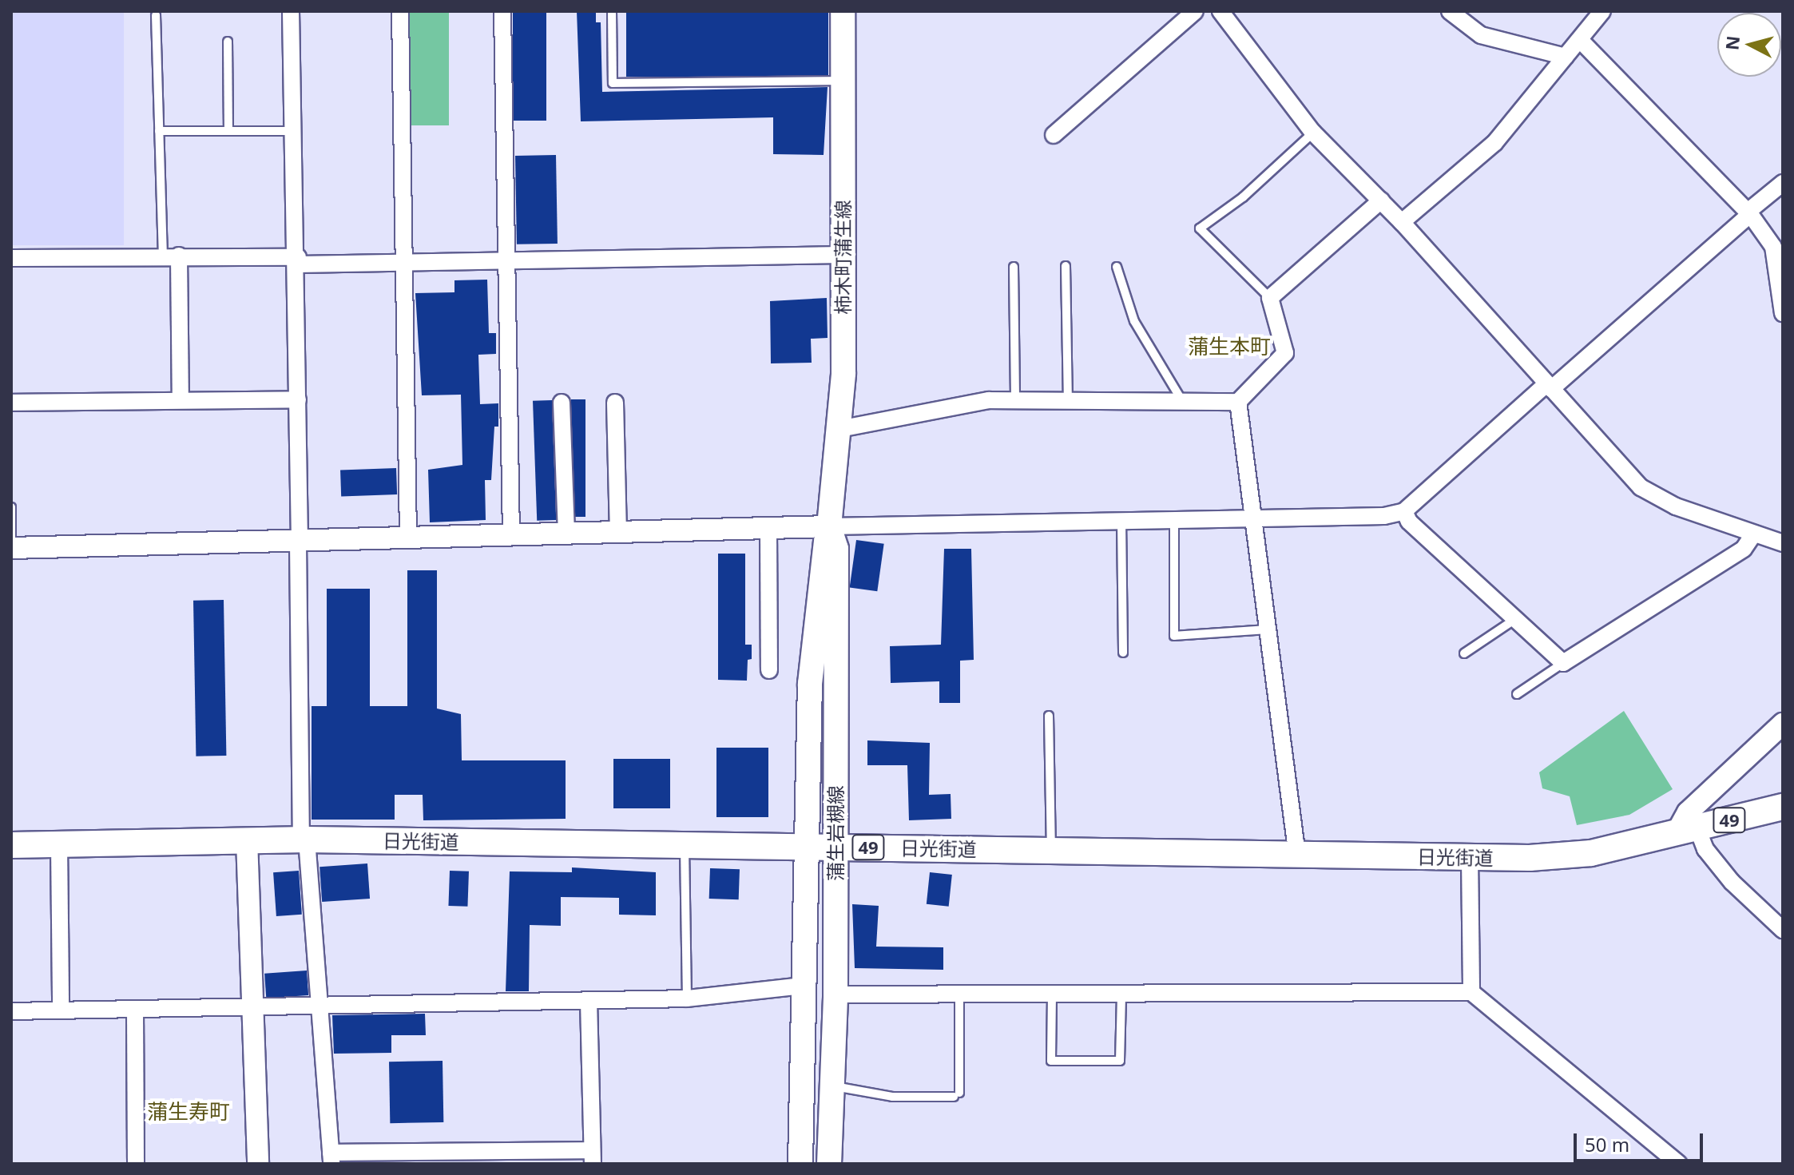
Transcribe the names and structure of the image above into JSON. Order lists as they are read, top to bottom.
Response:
{
  "streets": {
    "main road": [
      "柿木町蒲生線",
      "49",
      "蒲生岩槻線",
      "日光街道"
    ]
  },
  "crossings": [
    ["柿木町蒲生線", "蒲生岩槻線"],
    ["柿木町蒲生線", "日光街道"],
    ["蒲生岩槻線", "日光街道"]
  ],
  "districts": ["蒲生本町", "蒲生寿町"],
  "scale_bar": "50 m",
  "north": "left"
}
